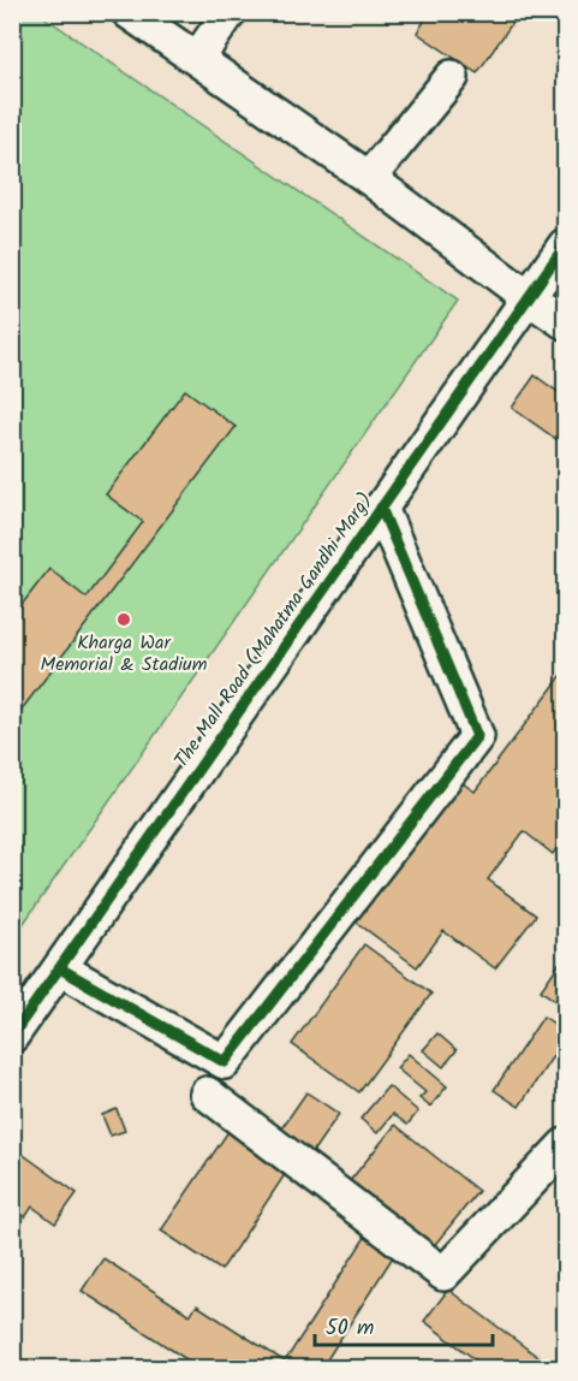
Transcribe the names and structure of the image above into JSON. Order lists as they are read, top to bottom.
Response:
{
  "streets": {
    "street": ["The Mall Road (Mahatma Gandhi Marg)"]
  },
  "places": ["Kharga War Memorial & Stadium"],
  "scale_bar": "50 m"
}
